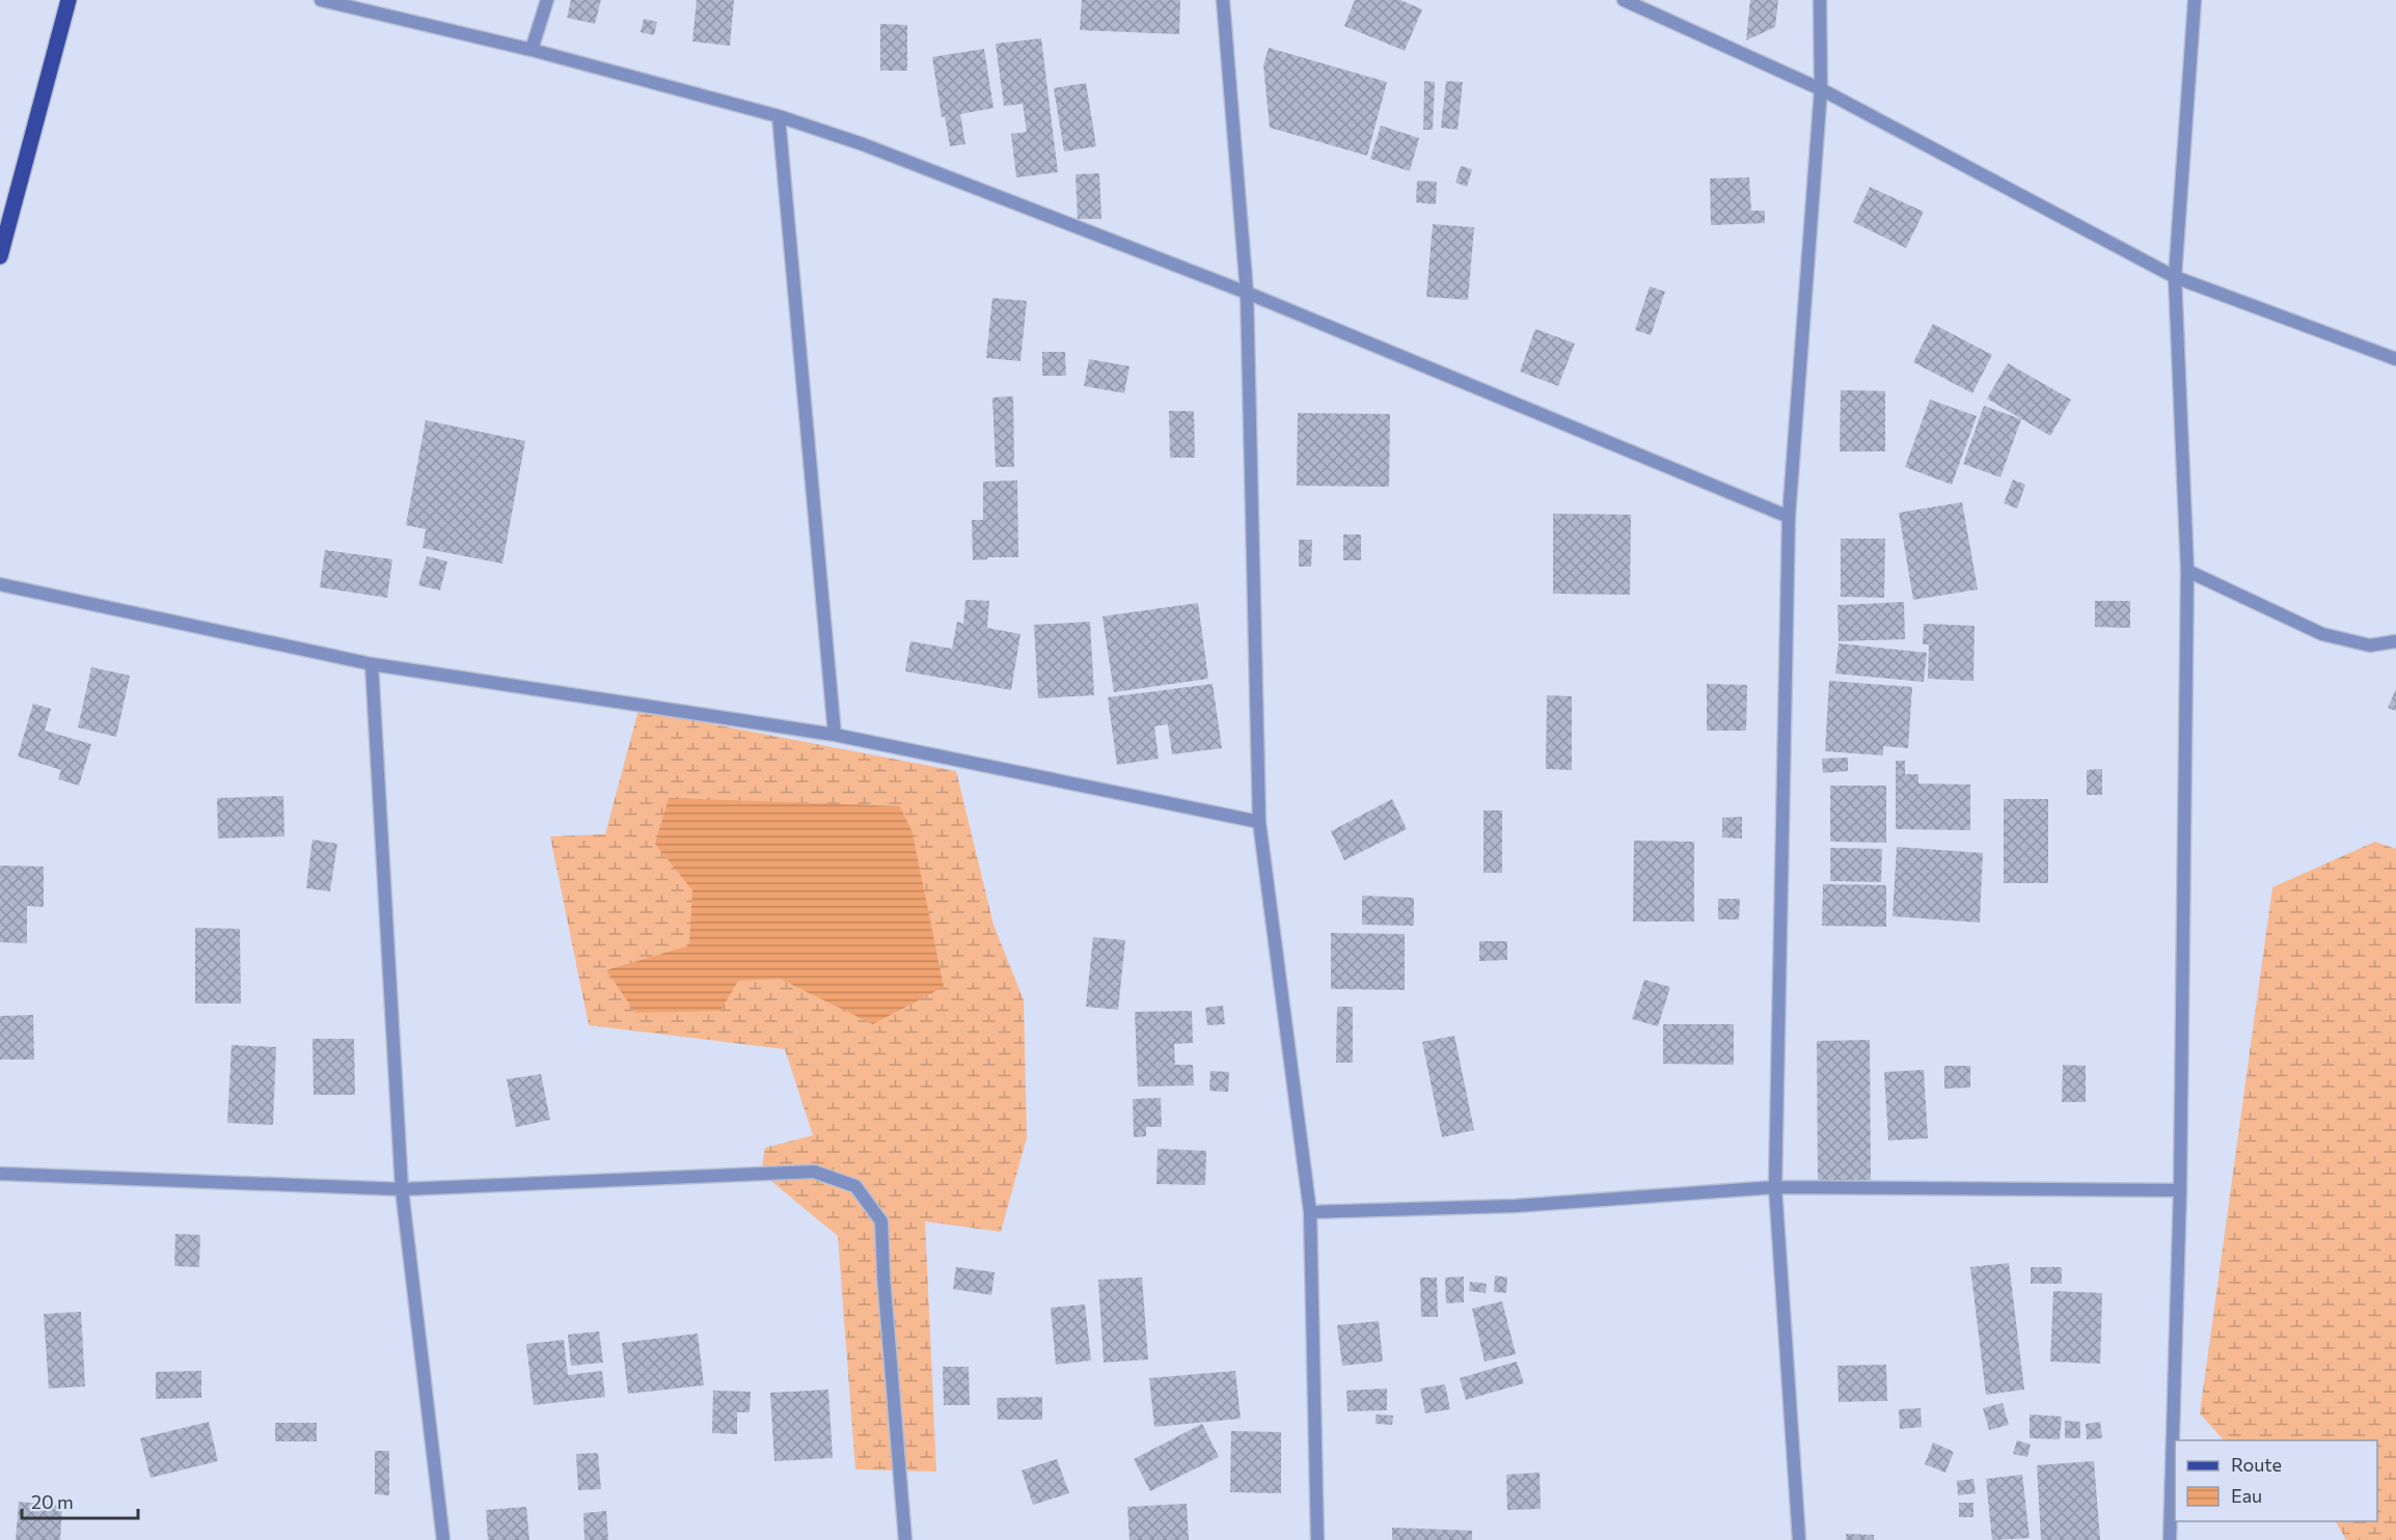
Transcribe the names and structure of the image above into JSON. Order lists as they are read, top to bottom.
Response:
{
  "legend": ["Route", "Eau"],
  "scale_bar": "20 m"
}
